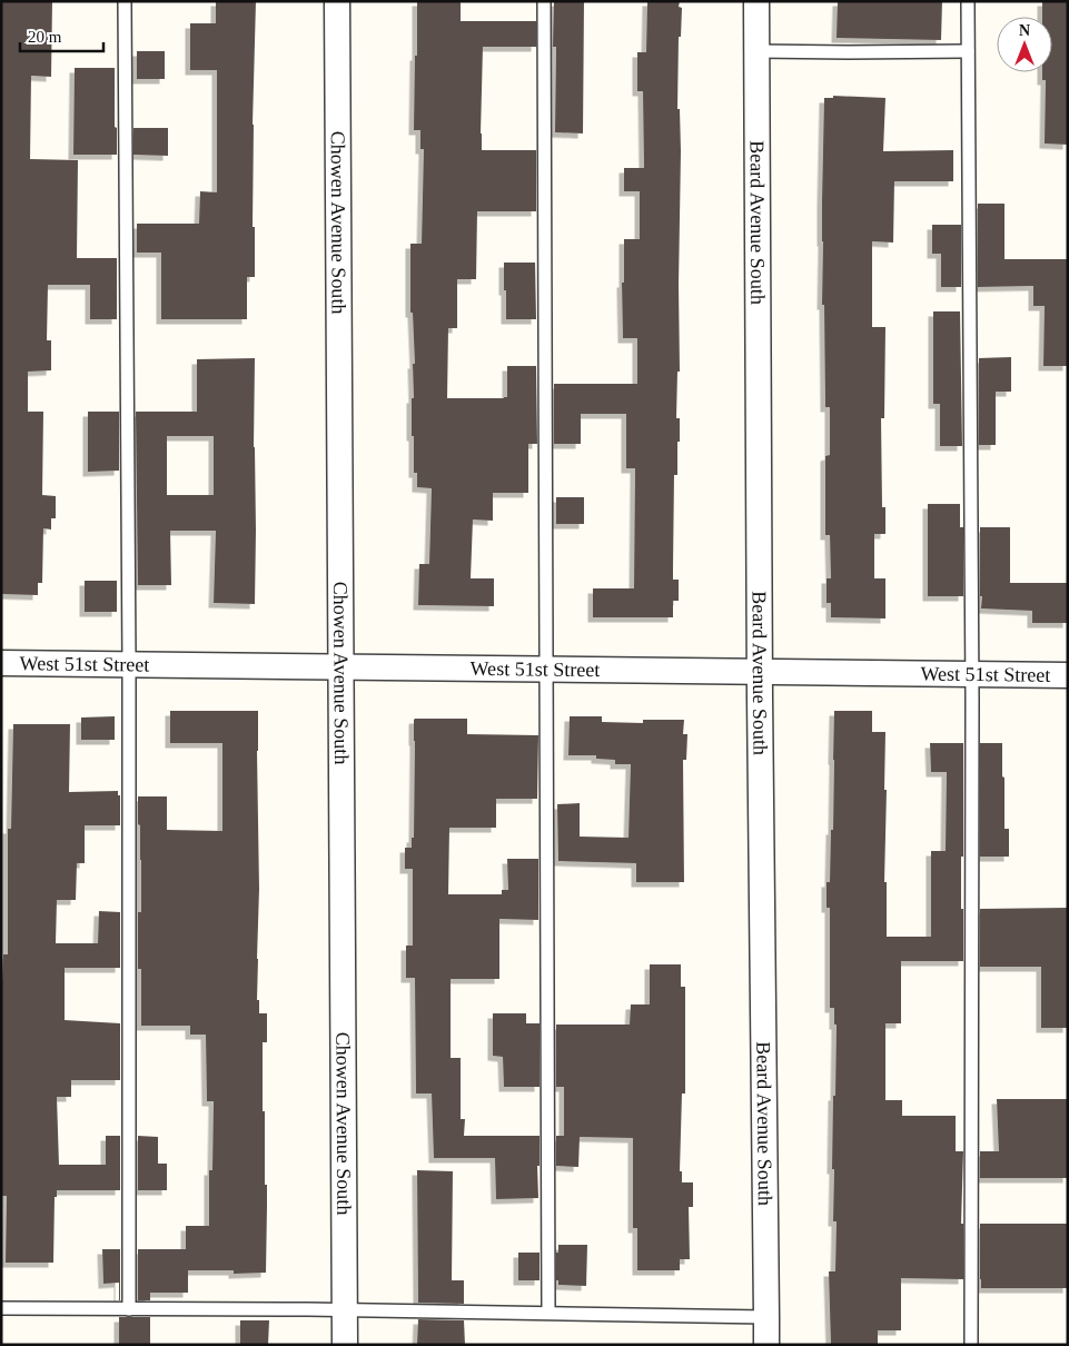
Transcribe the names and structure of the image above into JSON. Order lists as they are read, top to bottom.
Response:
{
  "streets": {
    "street": ["Chowen Avenue South", "Beard Avenue South", "West 51st Street"]
  },
  "crossings": [
    ["Chowen Avenue South", "West 51st Street"],
    ["Beard Avenue South", "West 51st Street"]
  ],
  "scale_bar": "20 m",
  "north": "top"
}
